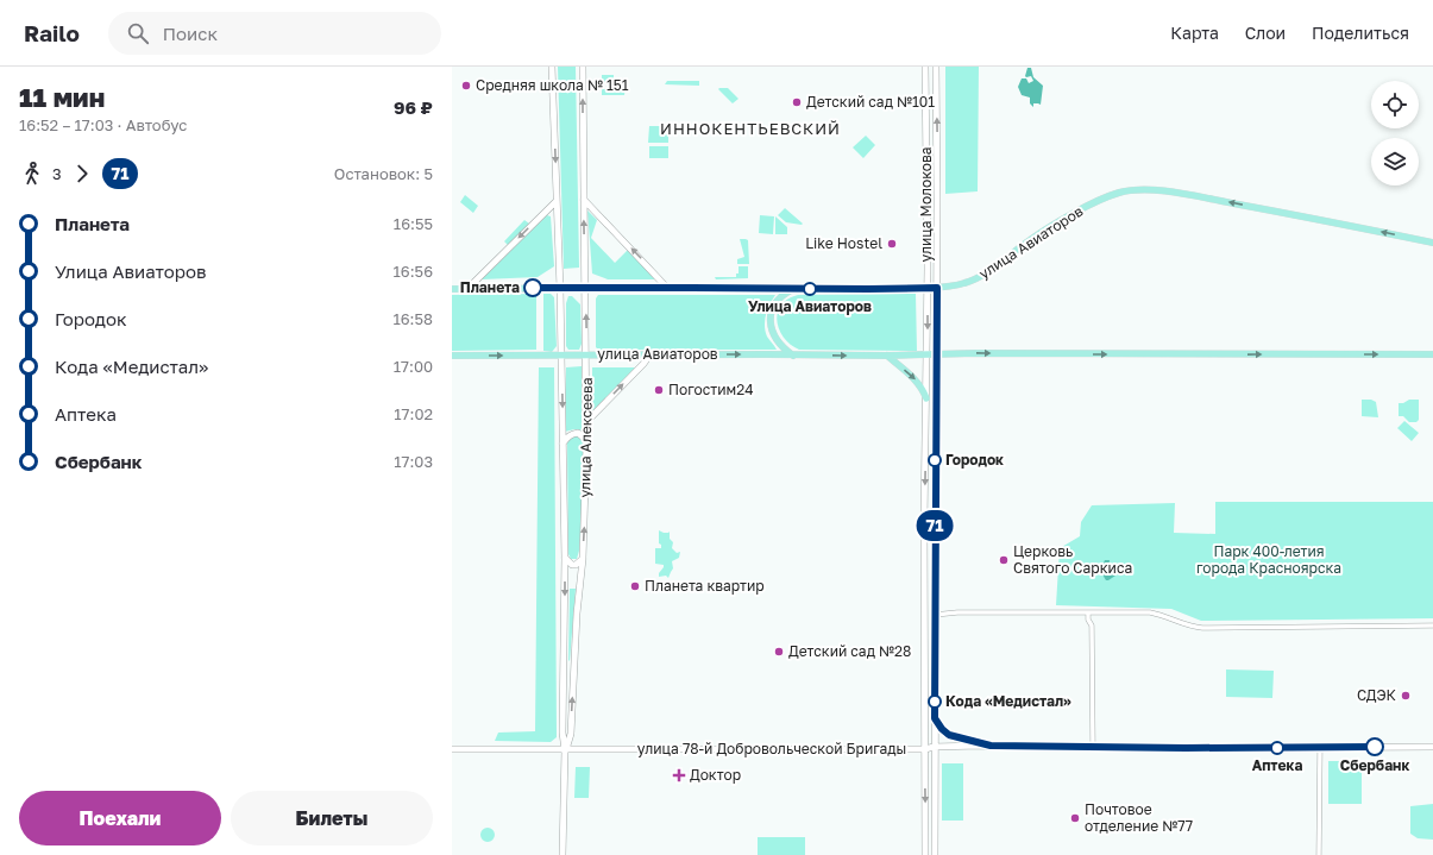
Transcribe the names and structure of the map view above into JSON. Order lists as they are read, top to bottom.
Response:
{
  "streets": {
    "main road": ["улица Авиаторов"],
    "street": ["улица Молокова", "улица Алексеева", "улица 78-й Добровольческой Бригады"]
  },
  "crossings": [
    ["улица Молокова", "улица Авиаторов"],
    ["улица Молокова", "улица 78-й Добровольческой Бригады"],
    ["улица Авиаторов", "улица Алексеева"],
    ["улица Алексеева", "улица 78-й Добровольческой Бригады"]
  ],
  "districts": ["ИННОКЕНТЬЕВСКИЙ"],
  "parks": ["Парк 400-летия города Красноярска"],
  "places": {
    "other": [
      "Средняя школа № 151",
      "Детский сад №101",
      "Like Hostel",
      "Планета",
      "Улица Авиаторов",
      "Погостим24",
      "Городок",
      "Церковь Святого Саркиса",
      "Планета квартир",
      "Детский сад №28",
      "СДЭК",
      "Кода «Медистал»",
      "Сбербанк",
      "Аптека",
      "Почтовое отделение №77"
    ],
    "health": ["Доктор"]
  },
  "lines": ["bus line 71"],
  "page": {
    "header": "Railo",
    "search": "Поиск",
    "nav": ["Карта", "Слои", "Поделиться"],
    "heading": ["11 мин", "16:52 – 17:03 · Автобус", "96 ₽"],
    "on_map": "71",
    "legs": ["3", "71", "Остановок: 5"],
    "list": [
      {
        "name": "Планета",
        "value": "16:55"
      },
      {
        "name": "Улица Авиаторов",
        "value": "16:56"
      },
      {
        "name": "Городок",
        "value": "16:58"
      },
      {
        "name": "Кода «Медистал»",
        "value": "17:00"
      },
      {
        "name": "Аптека",
        "value": "17:02"
      },
      {
        "name": "Сбербанк",
        "value": "17:03"
      }
    ],
    "buttons": ["Поехали", "Билеты"]
  }
}
